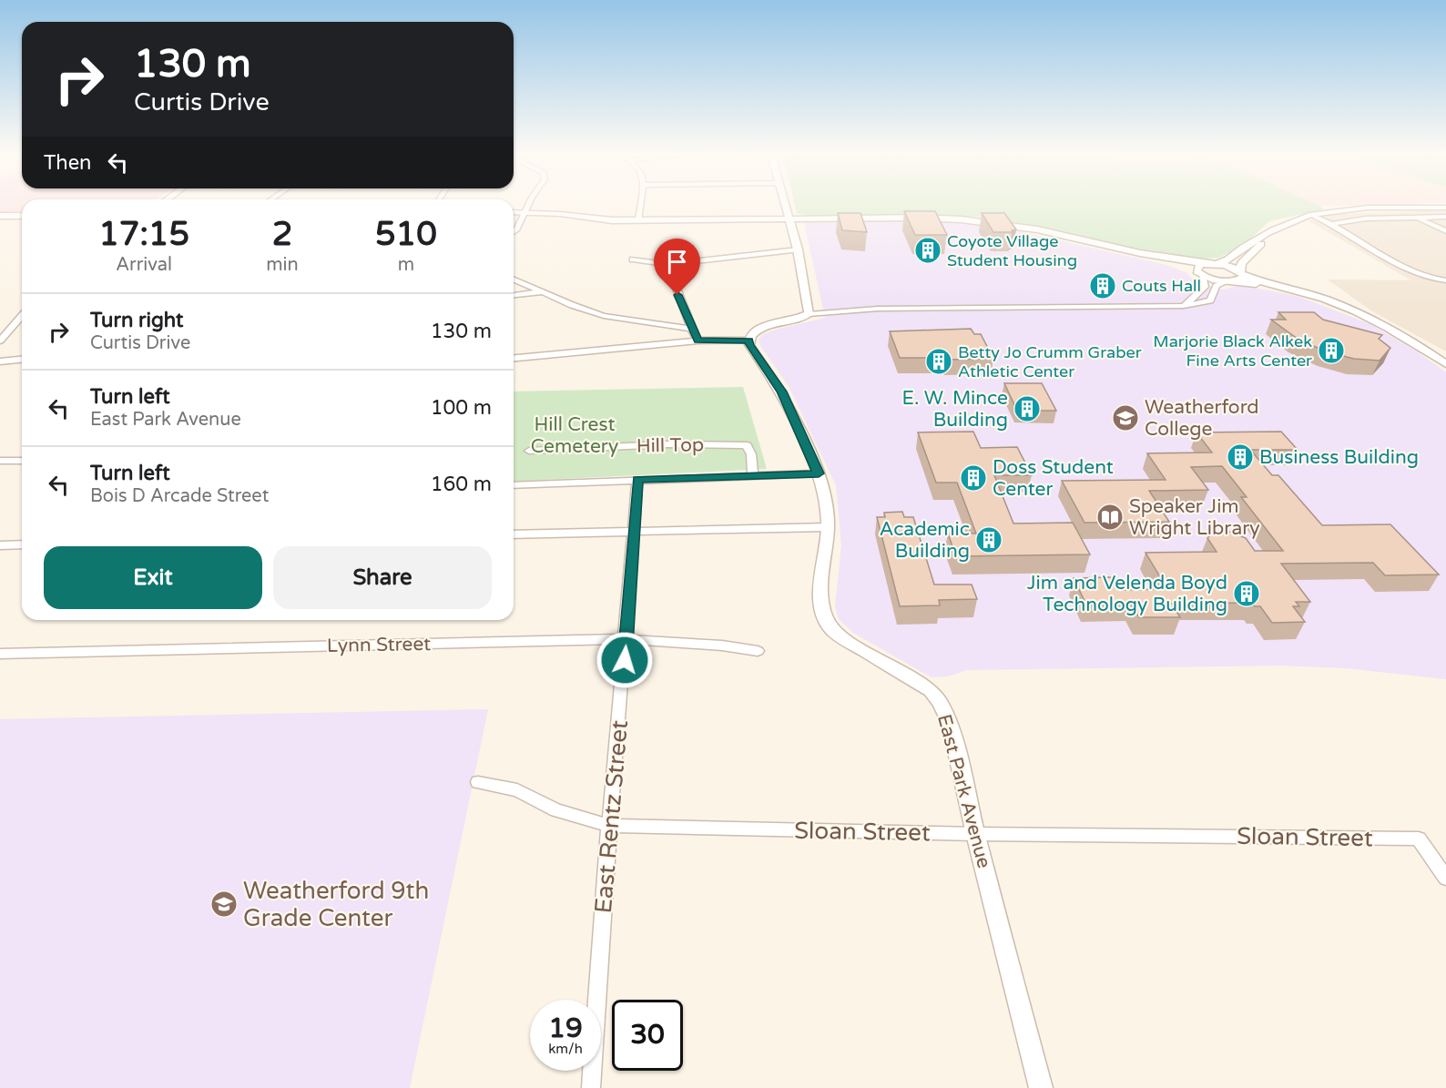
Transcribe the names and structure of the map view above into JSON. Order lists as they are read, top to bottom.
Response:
{
  "streets": {
    "street": [
      "Hill Top",
      "Lynn Street",
      "East Park Avenue",
      "East Rentz Street",
      "Sloan Street"
    ]
  },
  "crossings": [
    ["Lynn Street", "East Rentz Street"],
    ["East Park Avenue", "Sloan Street"],
    ["East Rentz Street", "Sloan Street"]
  ],
  "parks": ["Hill Crest Cemetery"],
  "places": {
    "building": [
      "Coyote Village Student Housing",
      "Couts Hall",
      "Marjorie Black Alkek Fine Arts Center",
      "Betty Jo Crumm Graber Athletic Center",
      "E. W. Mince Building",
      "Business Building",
      "Doss Student Center",
      "Academic Building",
      "Jim and Velenda Boyd Technology Building"
    ],
    "school or university": ["Weatherford College", "Weatherford 9th Grade Center"],
    "library": ["Speaker Jim Wright Library"]
  },
  "page": {
    "turn": ["130 m", "Curtis Drive"],
    "then": "Then",
    "eta": [
      "17:15",
      "Arrival",
      "2",
      "min",
      "510",
      "m"
    ],
    "list": [
      {
        "name": "Turn right",
        "note": "Curtis Drive",
        "value": "130 m"
      },
      {
        "name": "Turn left",
        "note": "East Park Avenue",
        "value": "100 m"
      },
      {
        "name": "Turn left",
        "note": "Bois D Arcade Street",
        "value": "160 m"
      }
    ],
    "buttons": ["Exit", "Share"],
    "speed": "19 km/h",
    "limit": "30"
  }
}
